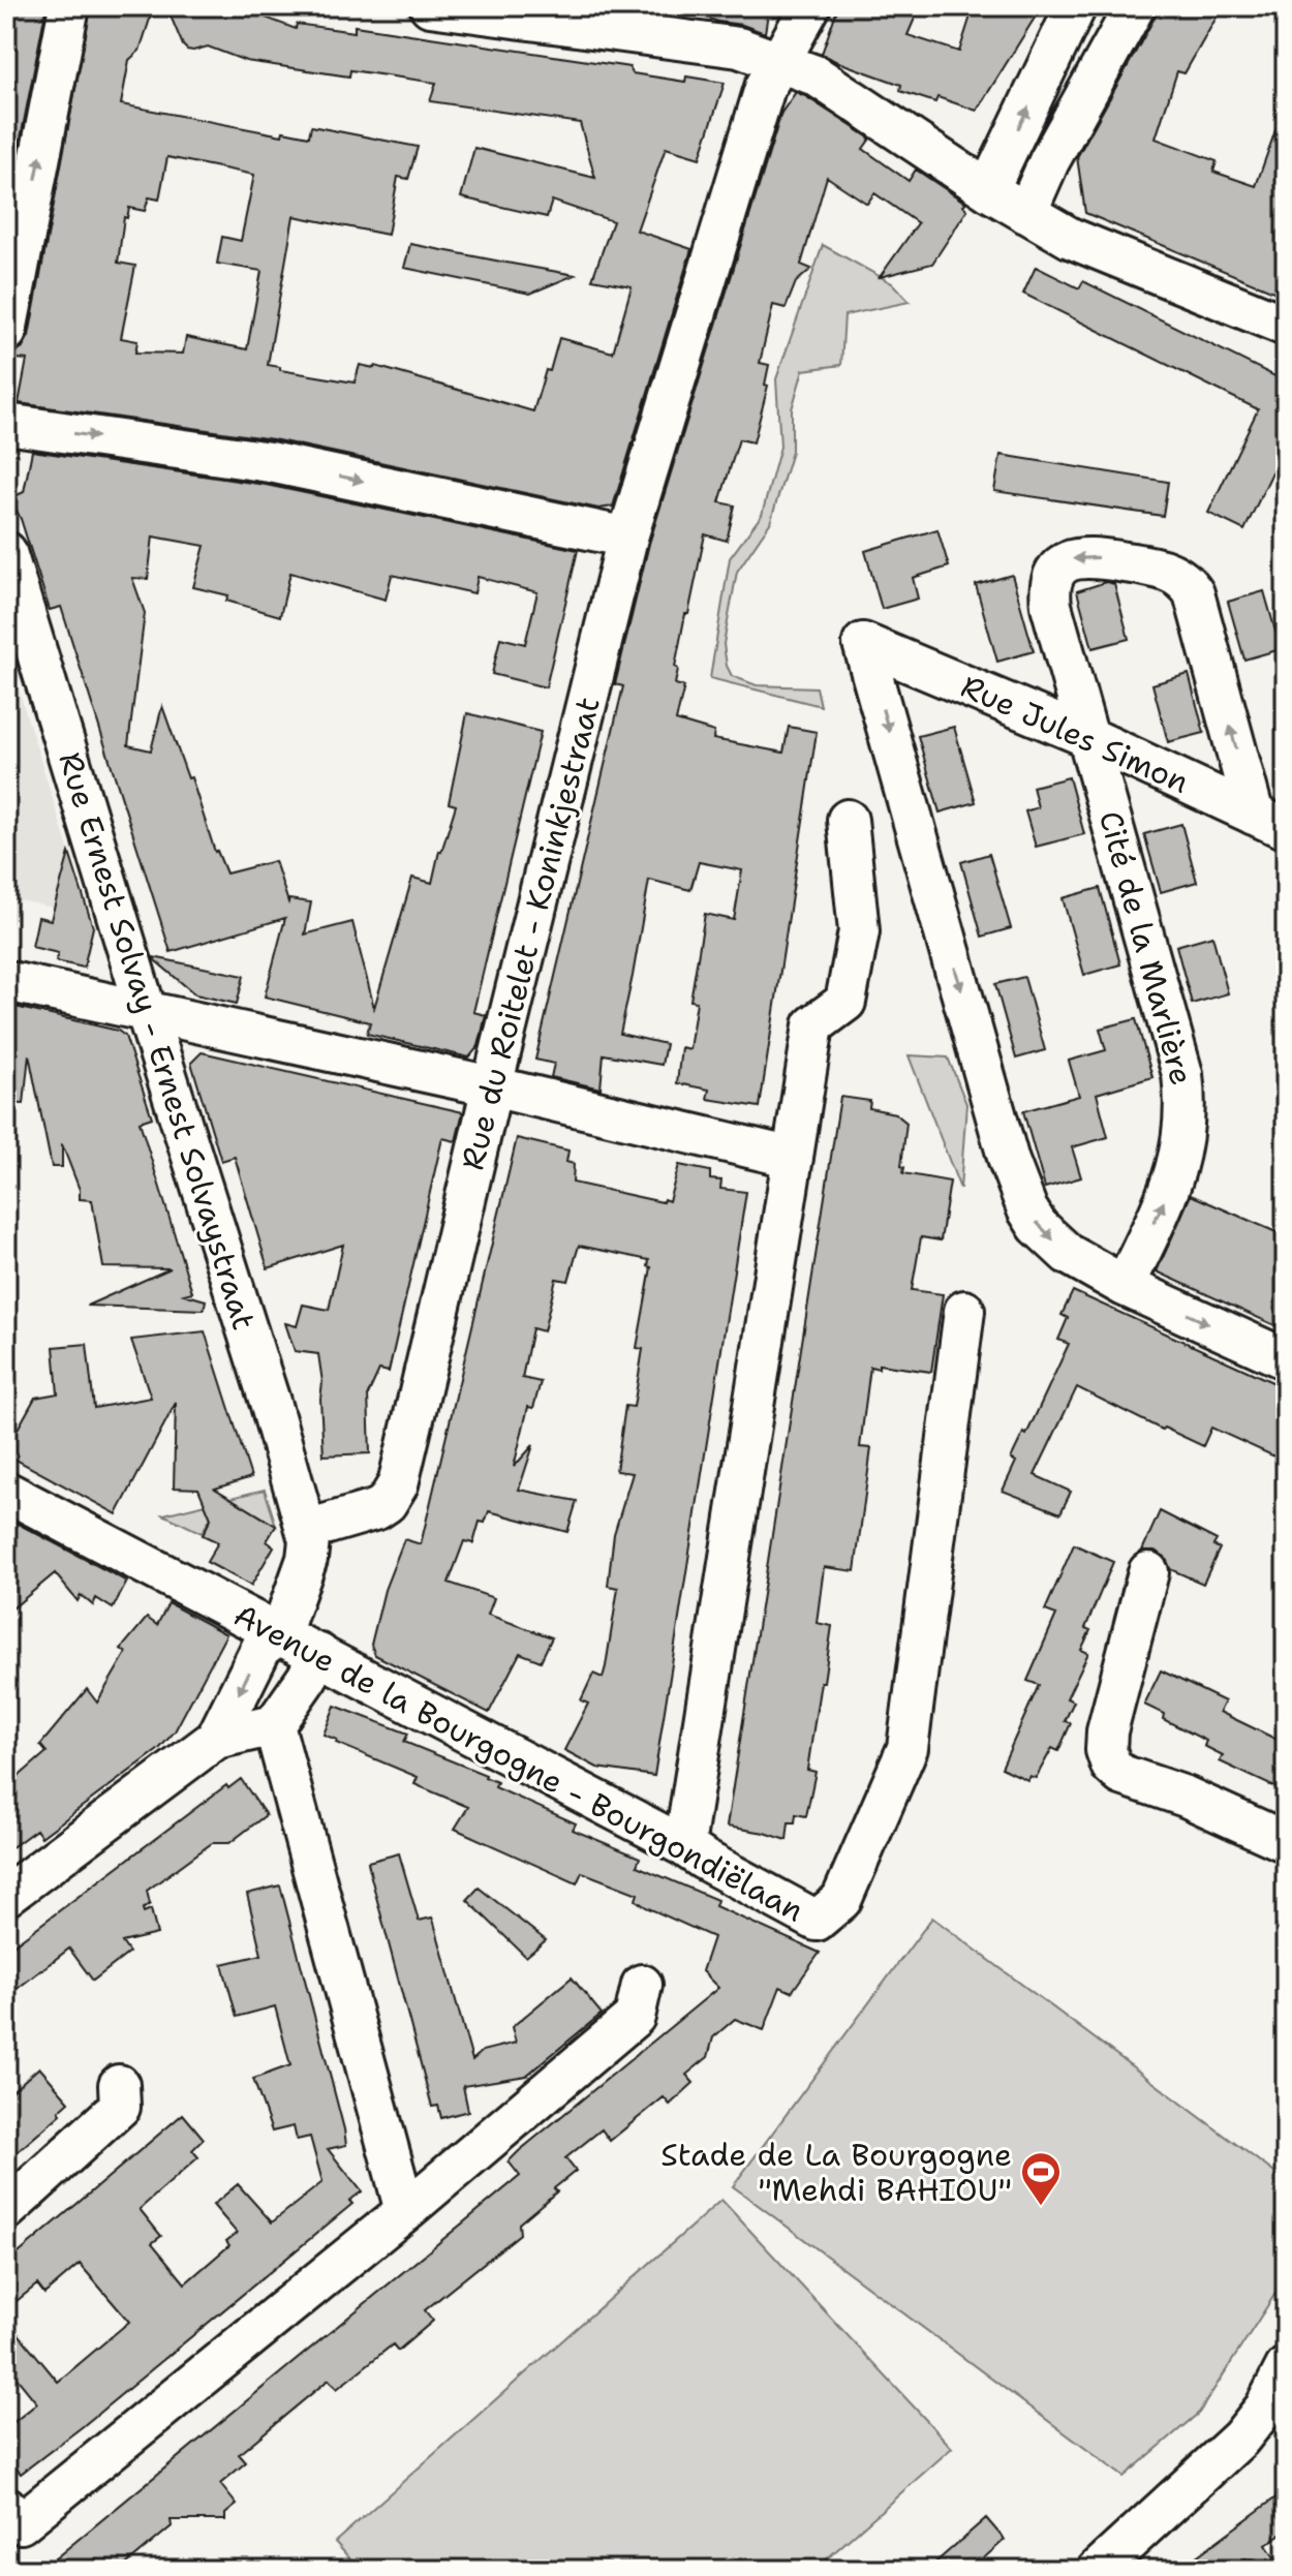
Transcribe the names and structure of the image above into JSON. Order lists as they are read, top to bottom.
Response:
{
  "streets": {
    "street": [
      "Rue Jules Simon",
      "Rue du Roitelet - Koninkjestraat",
      "Cité de la Marlière",
      "Rue Ernest Solvay - Ernest Solvaystraat",
      "Avenue de la Bourgogne - Bourgondiëlaan"
    ]
  },
  "crossings": [
    ["Rue Jules Simon", "Cité de la Marlière"],
    ["Rue du Roitelet - Koninkjestraat", "Rue Ernest Solvay - Ernest Solvaystraat"]
  ],
  "places": {
    "sports": ["Stade de La Bourgogne \"Mehdi BAHIOU\""]
  }
}
